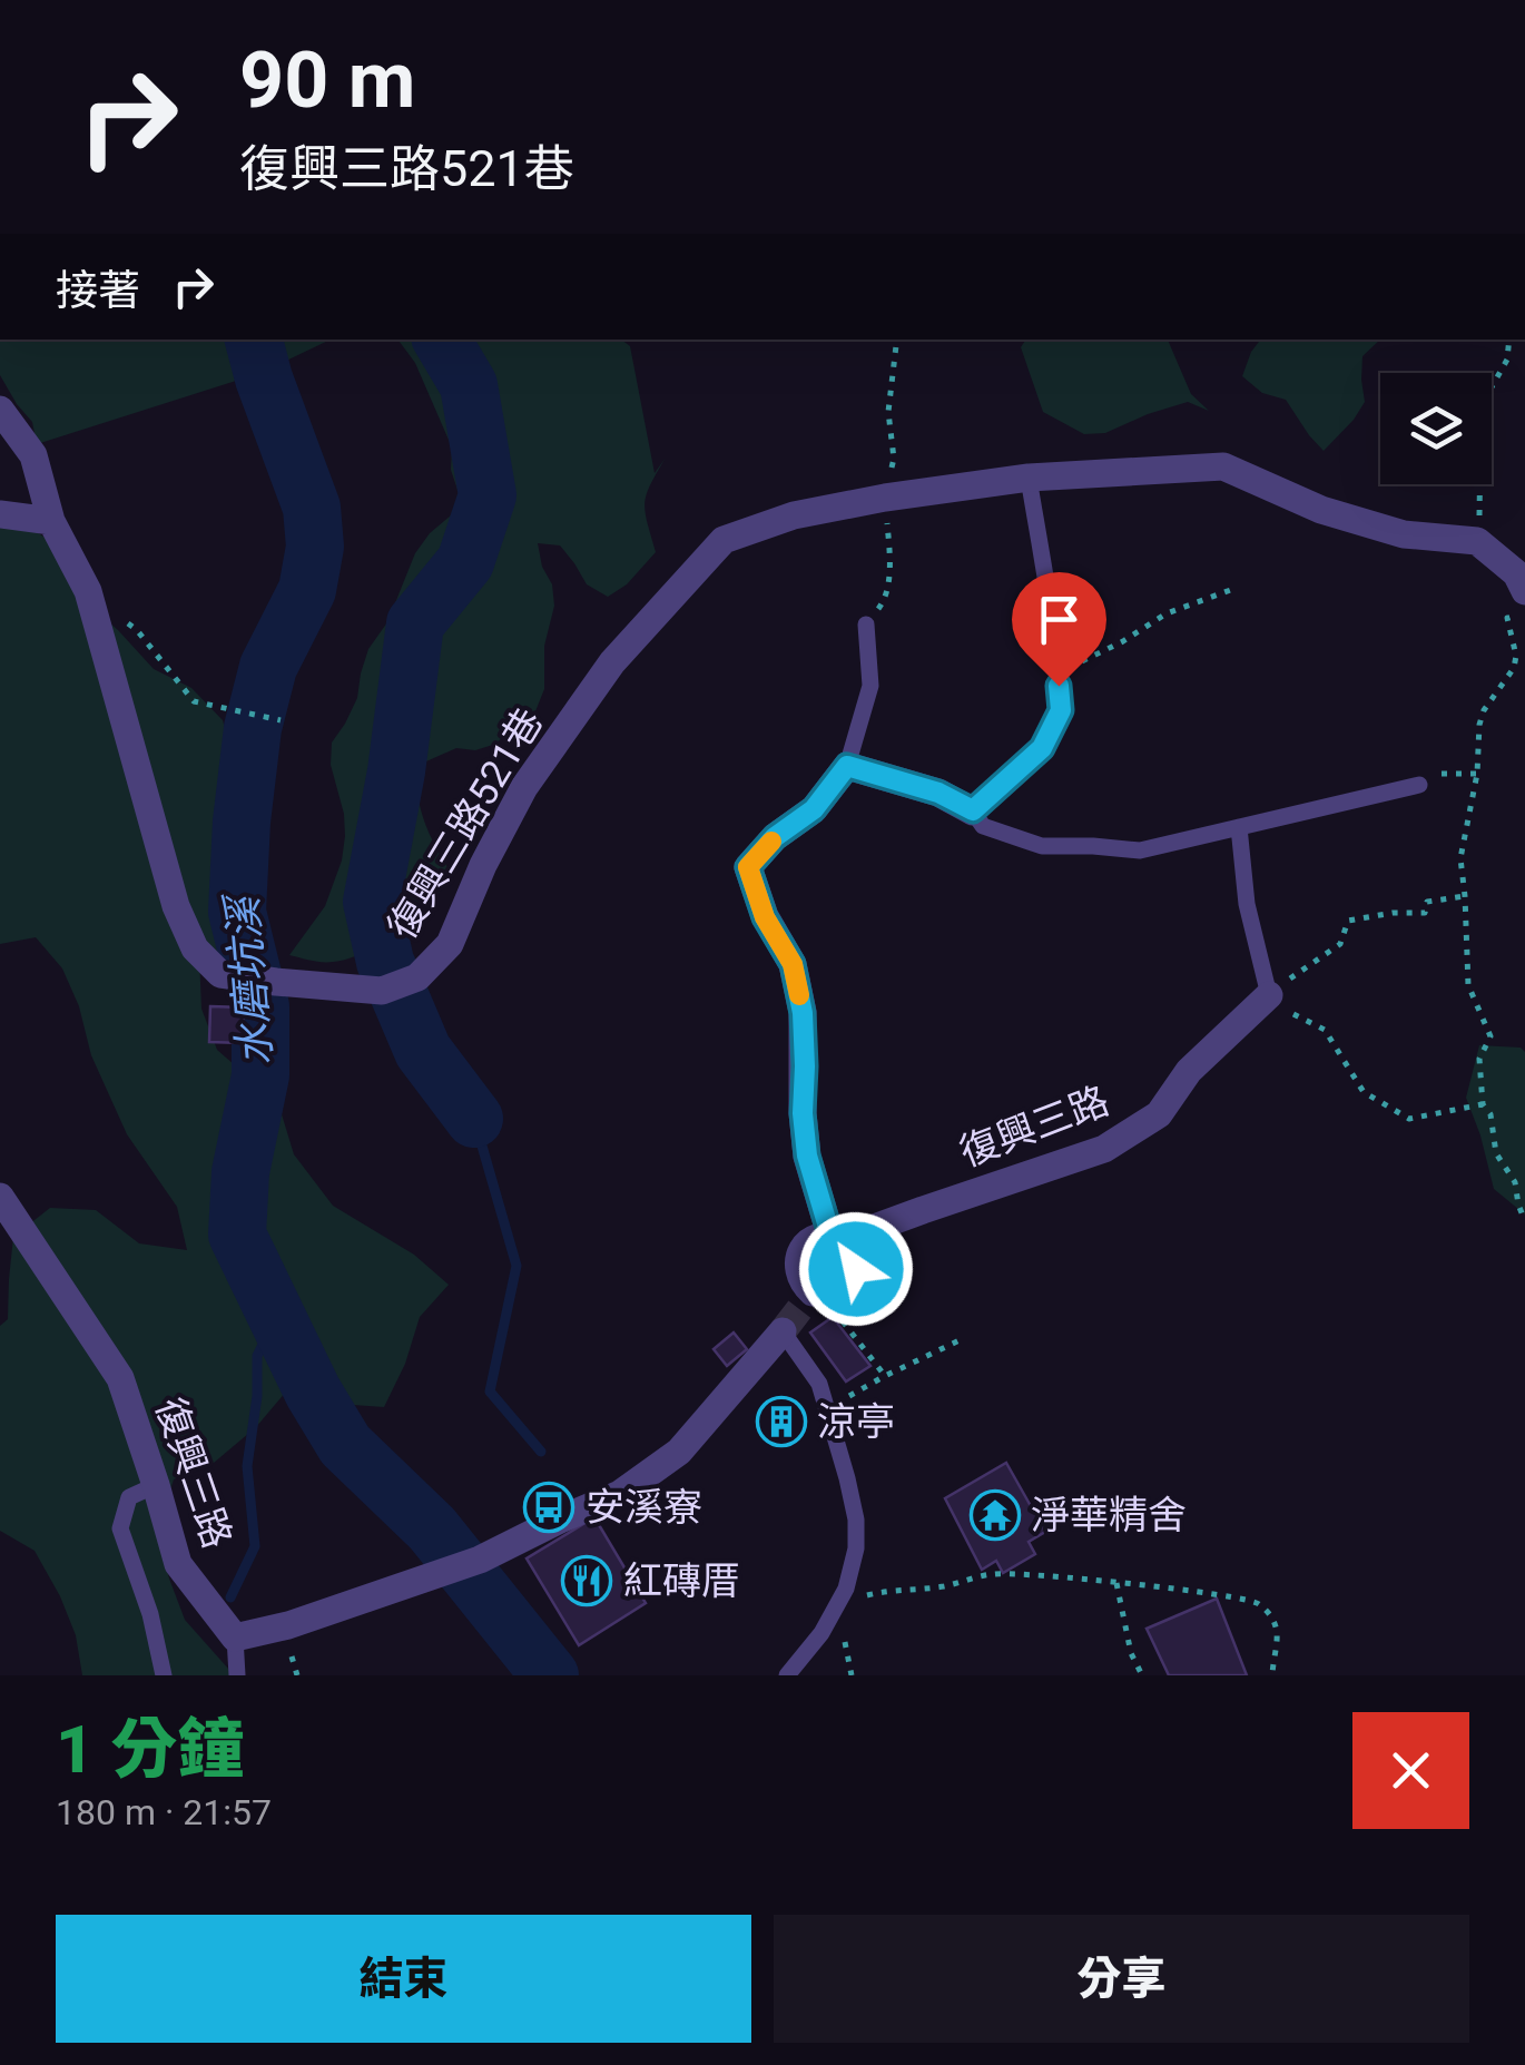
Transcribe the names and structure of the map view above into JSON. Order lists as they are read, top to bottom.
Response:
{
  "streets": {
    "street": ["復興三路521巷", "復興三路"]
  },
  "water": ["水磨坑溪"],
  "places": {
    "building": ["涼亭"],
    "bus stop": ["安溪寮"],
    "temple": ["淨華精舍"],
    "restaurant": ["紅磚厝"]
  },
  "page": {
    "turn": ["90 m", "復興三路521巷"],
    "then": "接著",
    "heading": ["1 分鐘", "180 m · 21:57"],
    "buttons": ["結束", "分享"]
  }
}
